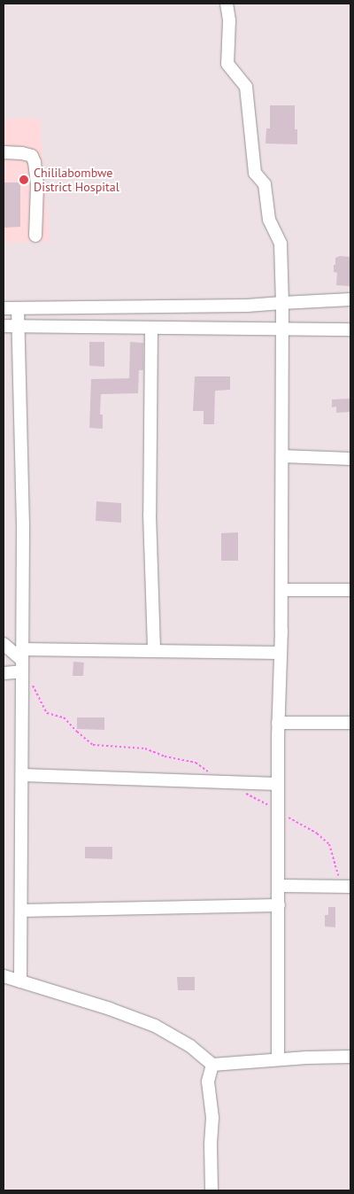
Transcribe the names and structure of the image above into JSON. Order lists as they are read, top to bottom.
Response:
{
  "places": ["Chililabombwe District Hospital"]
}
